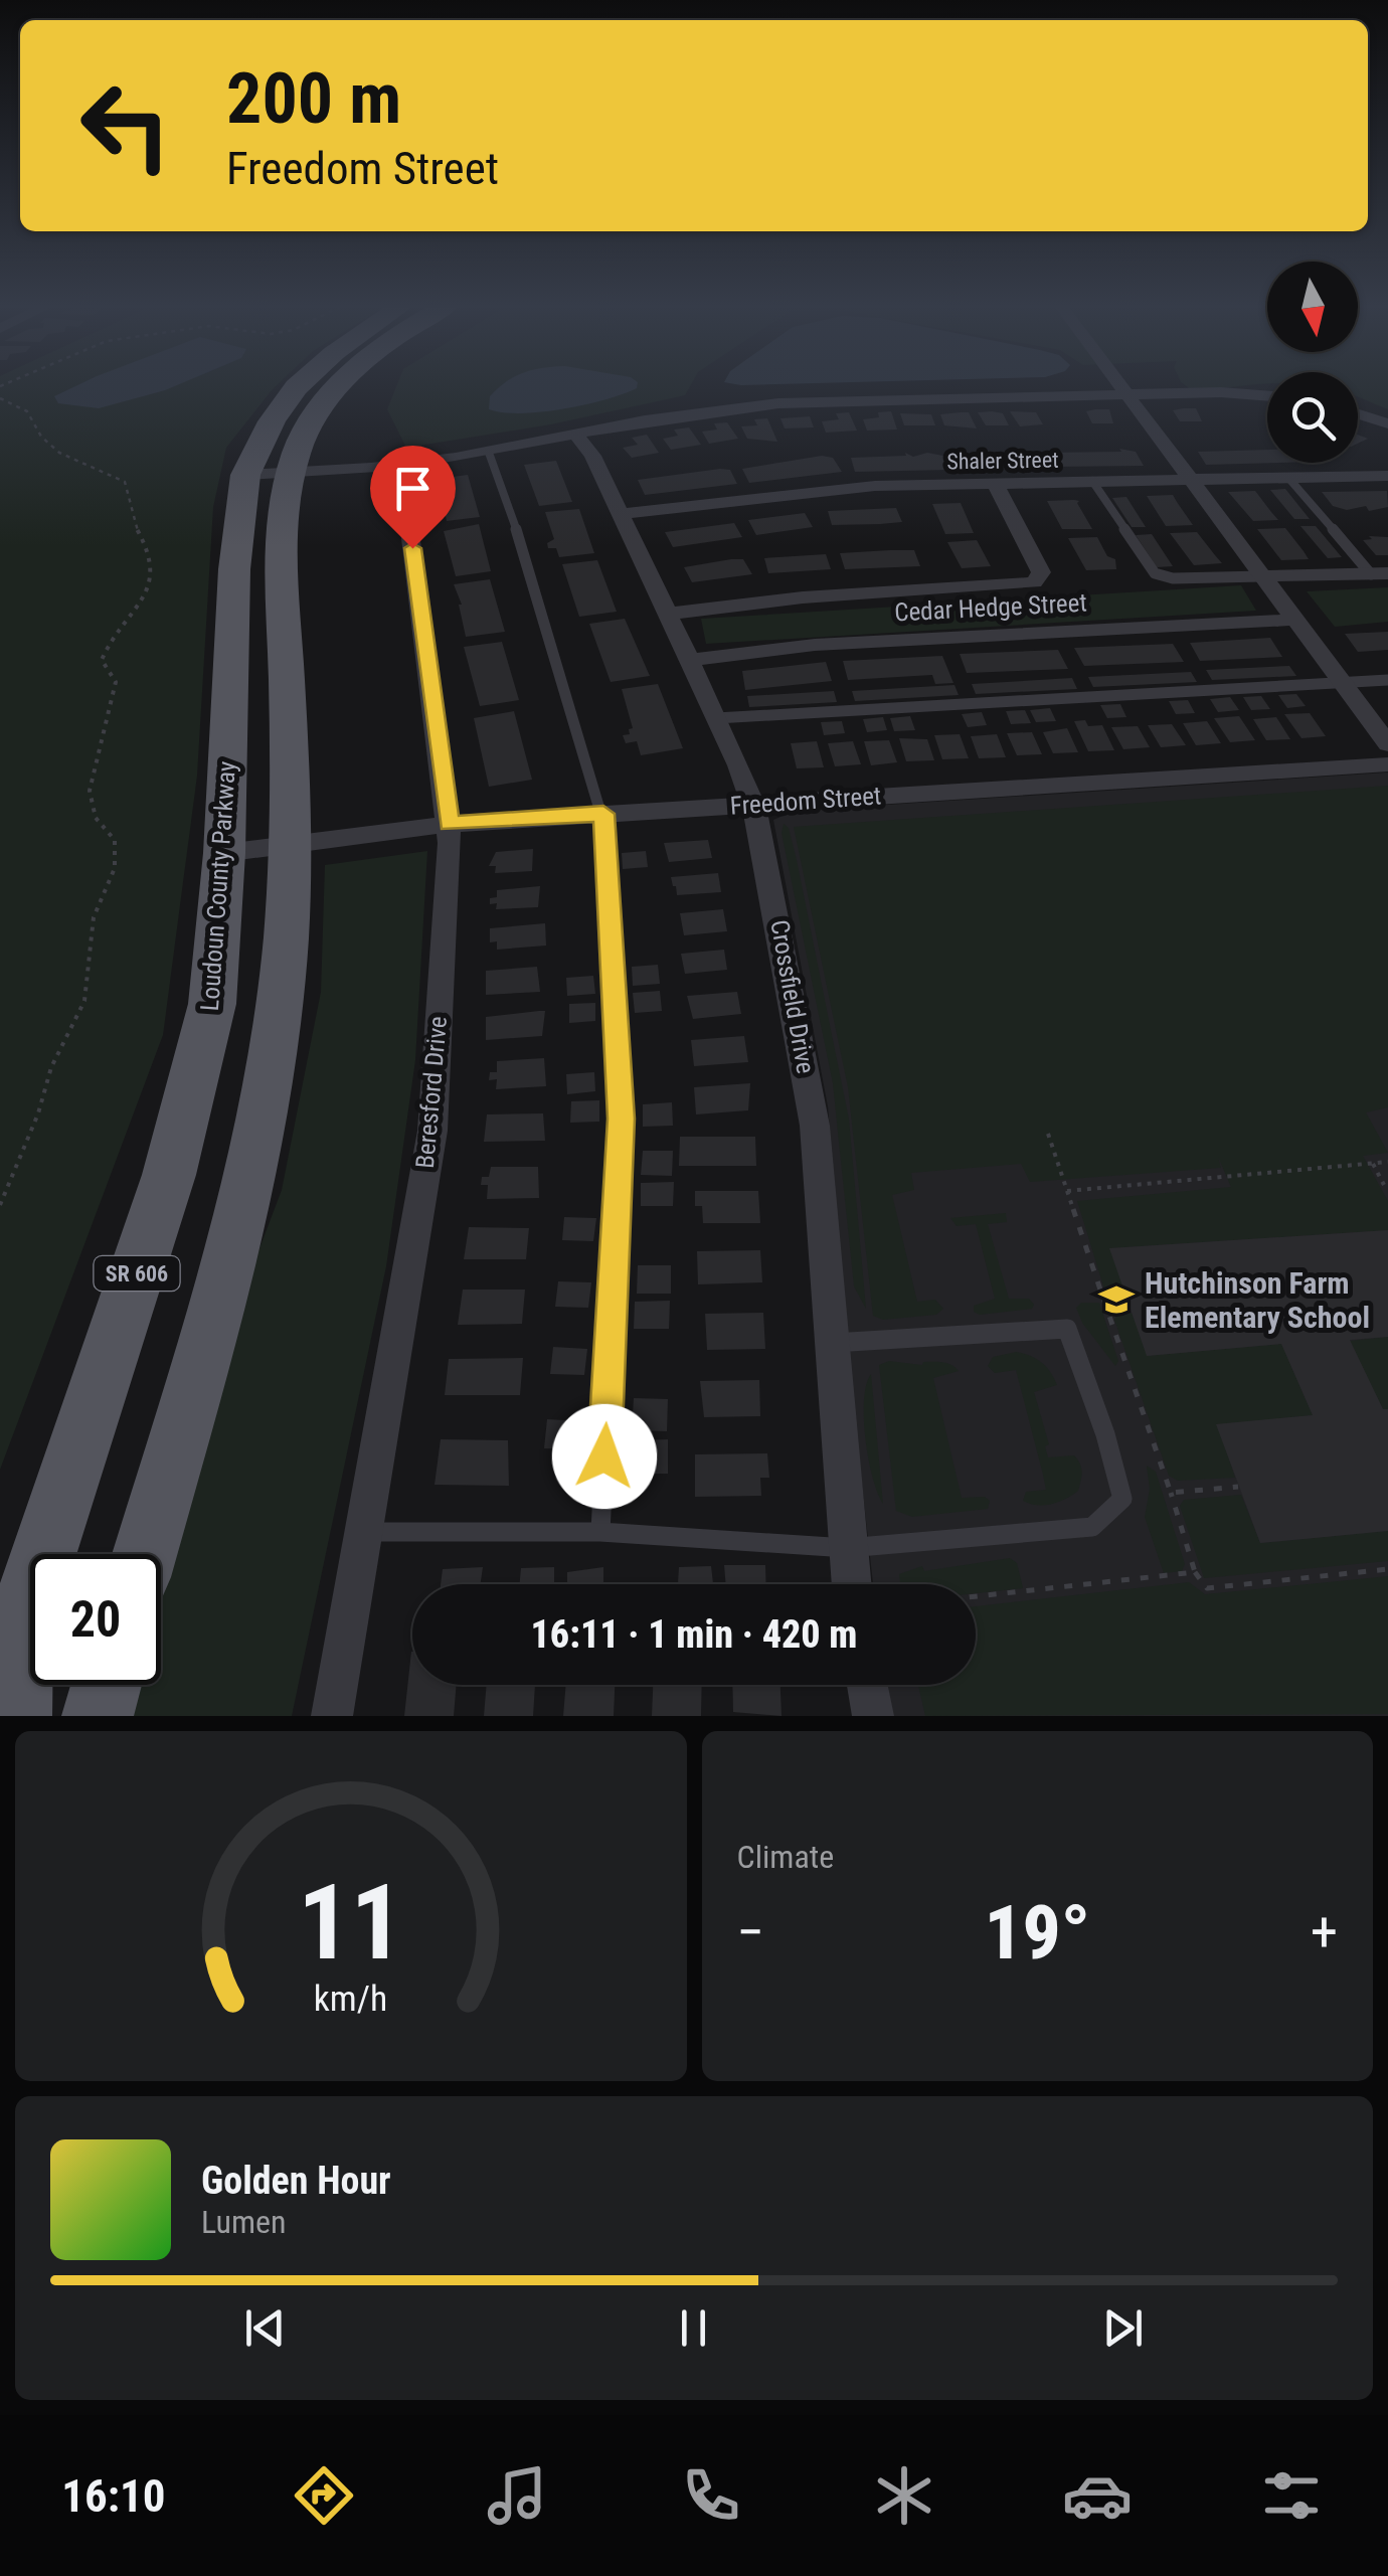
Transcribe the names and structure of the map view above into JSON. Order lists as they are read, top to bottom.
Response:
{
  "streets": {
    "main road": ["Loudoun County Parkway", "SR 606"],
    "street": [
      "Shaler Street",
      "Cedar Hedge Street",
      "Freedom Street",
      "Crossfield Drive",
      "Beresford Drive"
    ]
  },
  "crossings": [
    ["Shaler Street", "Crossfield Drive"],
    ["Cedar Hedge Street", "Crossfield Drive"],
    ["Freedom Street", "Loudoun County Parkway"],
    ["Freedom Street", "Crossfield Drive"],
    ["Freedom Street", "Beresford Drive"],
    ["Freedom Street", "SR 606"]
  ],
  "places": {
    "school or university": ["Hutchinson Farm Elementary School"]
  },
  "north": "bottom",
  "page": {
    "turn": ["200 m", "Freedom Street"],
    "limit": "20",
    "trip": "16:11 · 1 min · 420 m",
    "tile": "Climate",
    "heat": ["−", "19°", "+"],
    "song": ["Golden Hour", "Lumen"],
    "tabs": "16:10",
    "gauge": ["11", "km/h"]
  }
}
